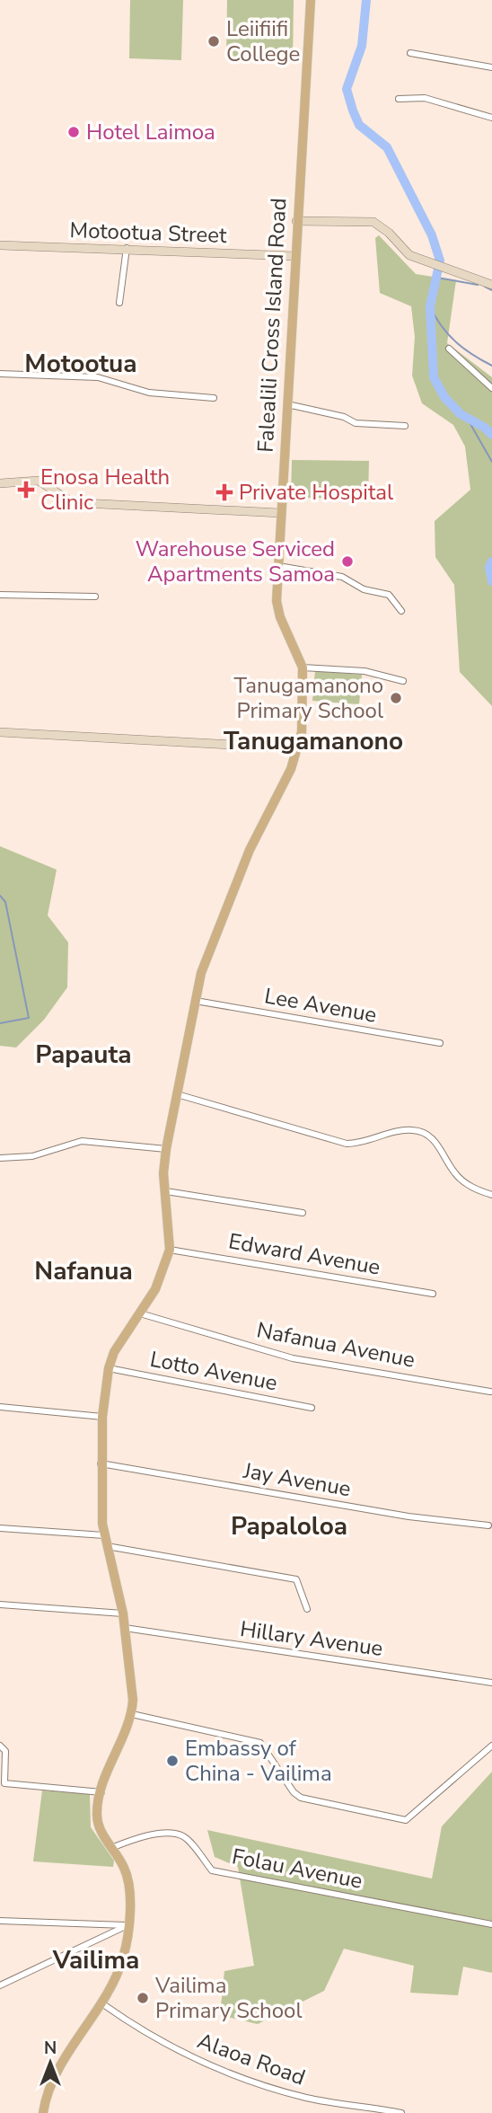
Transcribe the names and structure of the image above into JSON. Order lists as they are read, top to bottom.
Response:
{
  "streets": {
    "main road": ["Motootua Street", "Falealili Cross Island Road"],
    "street": [
      "Lee Avenue",
      "Edward Avenue",
      "Nafanua Avenue",
      "Lotto Avenue",
      "Jay Avenue",
      "Hillary Avenue",
      "Folau Avenue",
      "Alaoa Road"
    ]
  },
  "crossings": [
    ["Motootua Street", "Falealili Cross Island Road"],
    ["Falealili Cross Island Road", "Lee Avenue"],
    ["Falealili Cross Island Road", "Edward Avenue"],
    ["Falealili Cross Island Road", "Nafanua Avenue"],
    ["Falealili Cross Island Road", "Lotto Avenue"],
    ["Falealili Cross Island Road", "Jay Avenue"],
    ["Falealili Cross Island Road", "Hillary Avenue"],
    ["Falealili Cross Island Road", "Folau Avenue"],
    ["Falealili Cross Island Road", "Alaoa Road"]
  ],
  "districts": [
    "Motootua",
    "Tanugamanono",
    "Papauta",
    "Nafanua",
    "Papaloloa",
    "Vailima"
  ],
  "places": {
    "other": [
      "Leiifiifi College",
      "Hotel Laimoa",
      "Warehouse Serviced Apartments Samoa",
      "Tanugamanono Primary School",
      "Embassy of China - Vailima",
      "Vailima Primary School"
    ],
    "health": ["Enosa Health Clinic", "Private Hospital"]
  },
  "north": "top"
}
